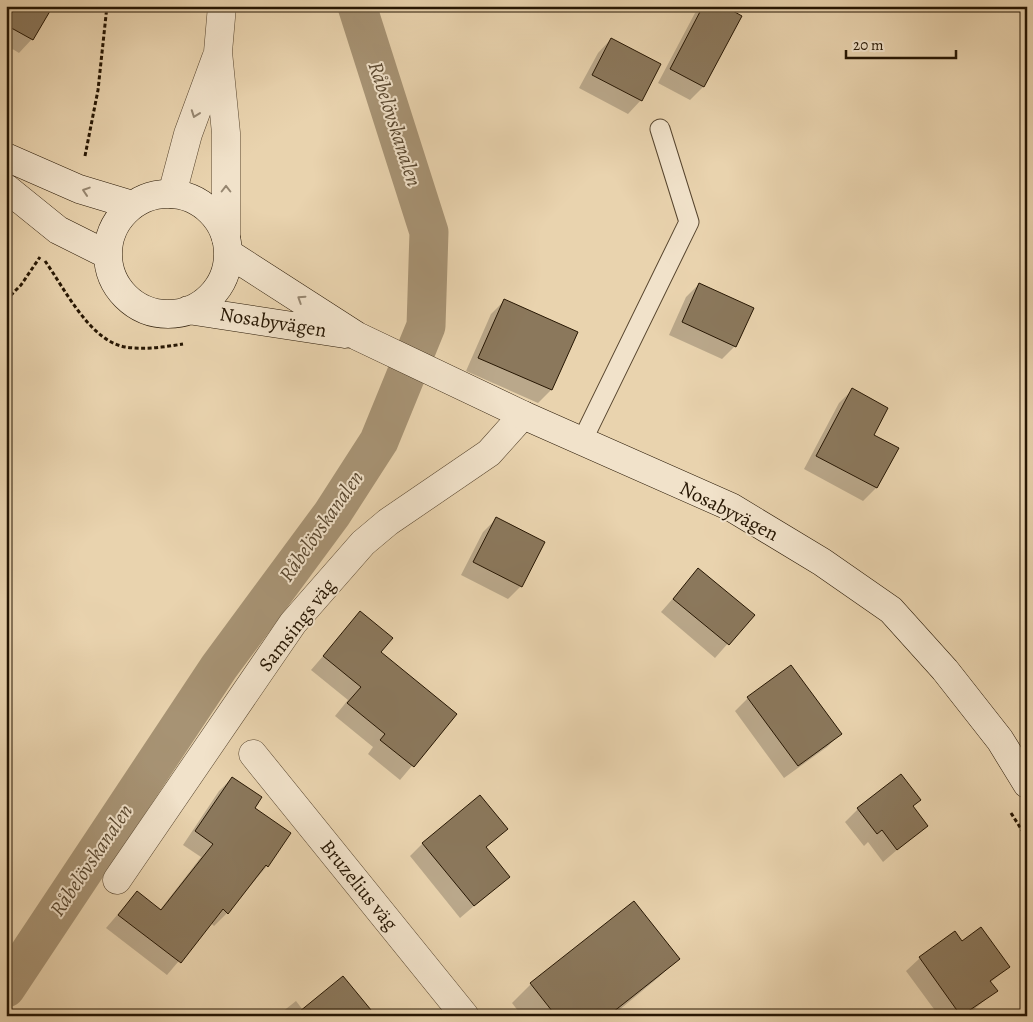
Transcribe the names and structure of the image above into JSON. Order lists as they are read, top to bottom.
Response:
{
  "streets": {
    "main road": ["Nosabyvägen", "Samsings väg", "Bruzelius väg"]
  },
  "crossings": [
    ["Nosabyvägen", "Samsings väg"]
  ],
  "water": ["Råbelövskanalen"],
  "scale_bar": "20 m"
}
